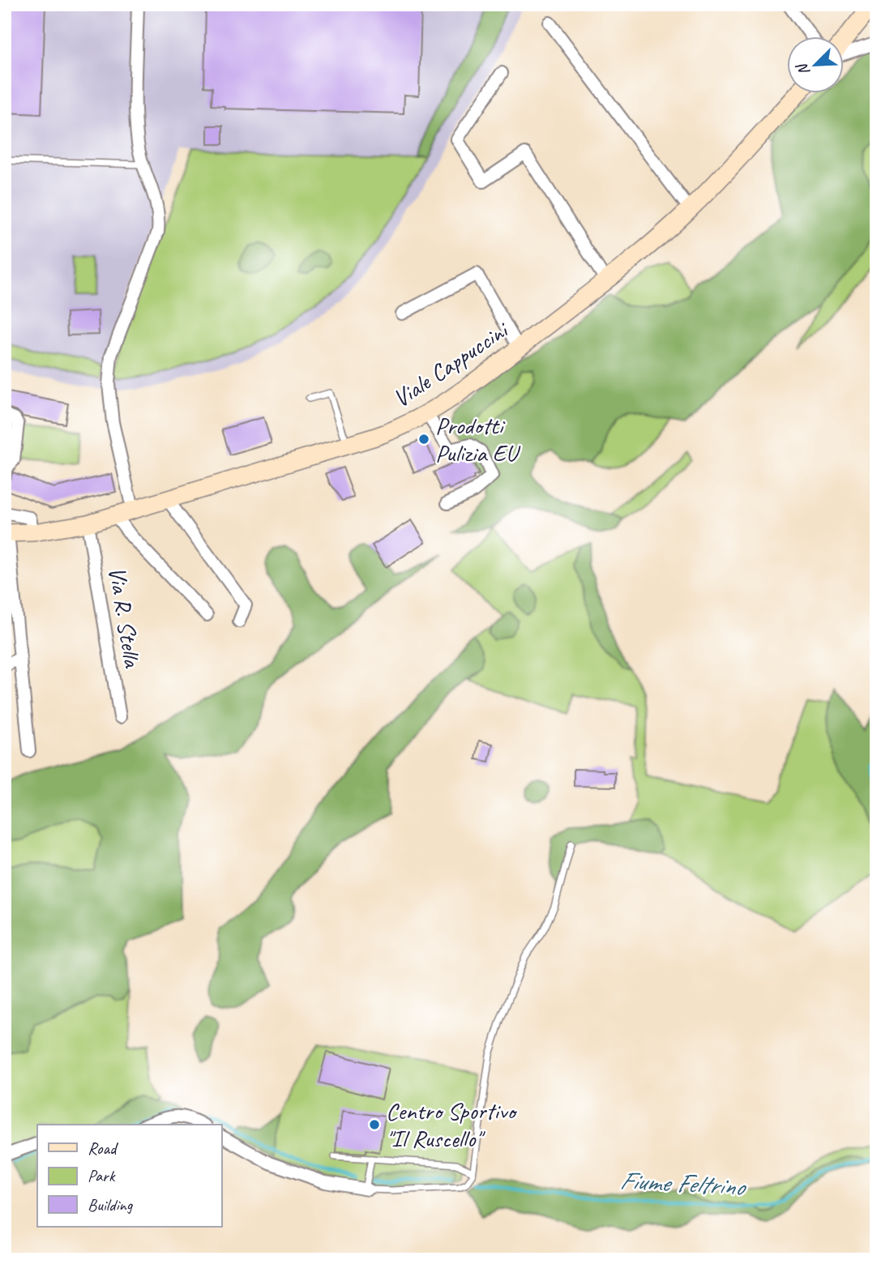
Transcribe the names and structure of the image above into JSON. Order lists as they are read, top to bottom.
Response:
{
  "streets": {
    "street": ["Viale Cappuccini", "Via R. Stella"]
  },
  "crossings": [
    ["Viale Cappuccini", "Via R. Stella"]
  ],
  "water": ["Fiume Feltrino"],
  "places": ["Prodotti Pulizia EU", "Centro Sportivo \"Il Ruscello\""],
  "legend": ["Road", "Park", "Building"],
  "north": "bottom left"
}
